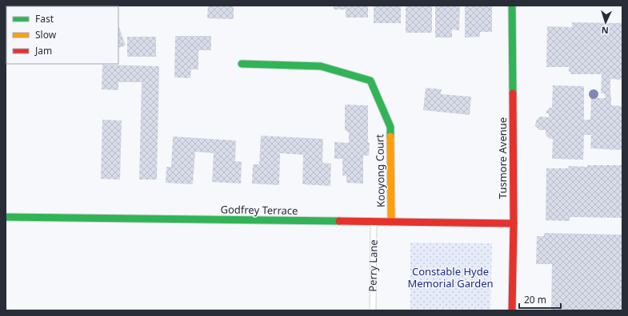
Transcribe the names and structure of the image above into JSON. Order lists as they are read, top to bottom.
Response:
{
  "streets": {
    "street": ["Tusmore Avenue", "Kooyong Court", "Godfrey Terrace"],
    "lane": ["Perry Lane"]
  },
  "crossings": [
    ["Tusmore Avenue", "Godfrey Terrace"],
    ["Kooyong Court", "Godfrey Terrace"],
    ["Godfrey Terrace", "Perry Lane"]
  ],
  "parks": ["Constable Hyde Memorial Garden"],
  "legend": ["Fast", "Slow", "Jam"],
  "scale_bar": "20 m",
  "north": "bottom"
}
